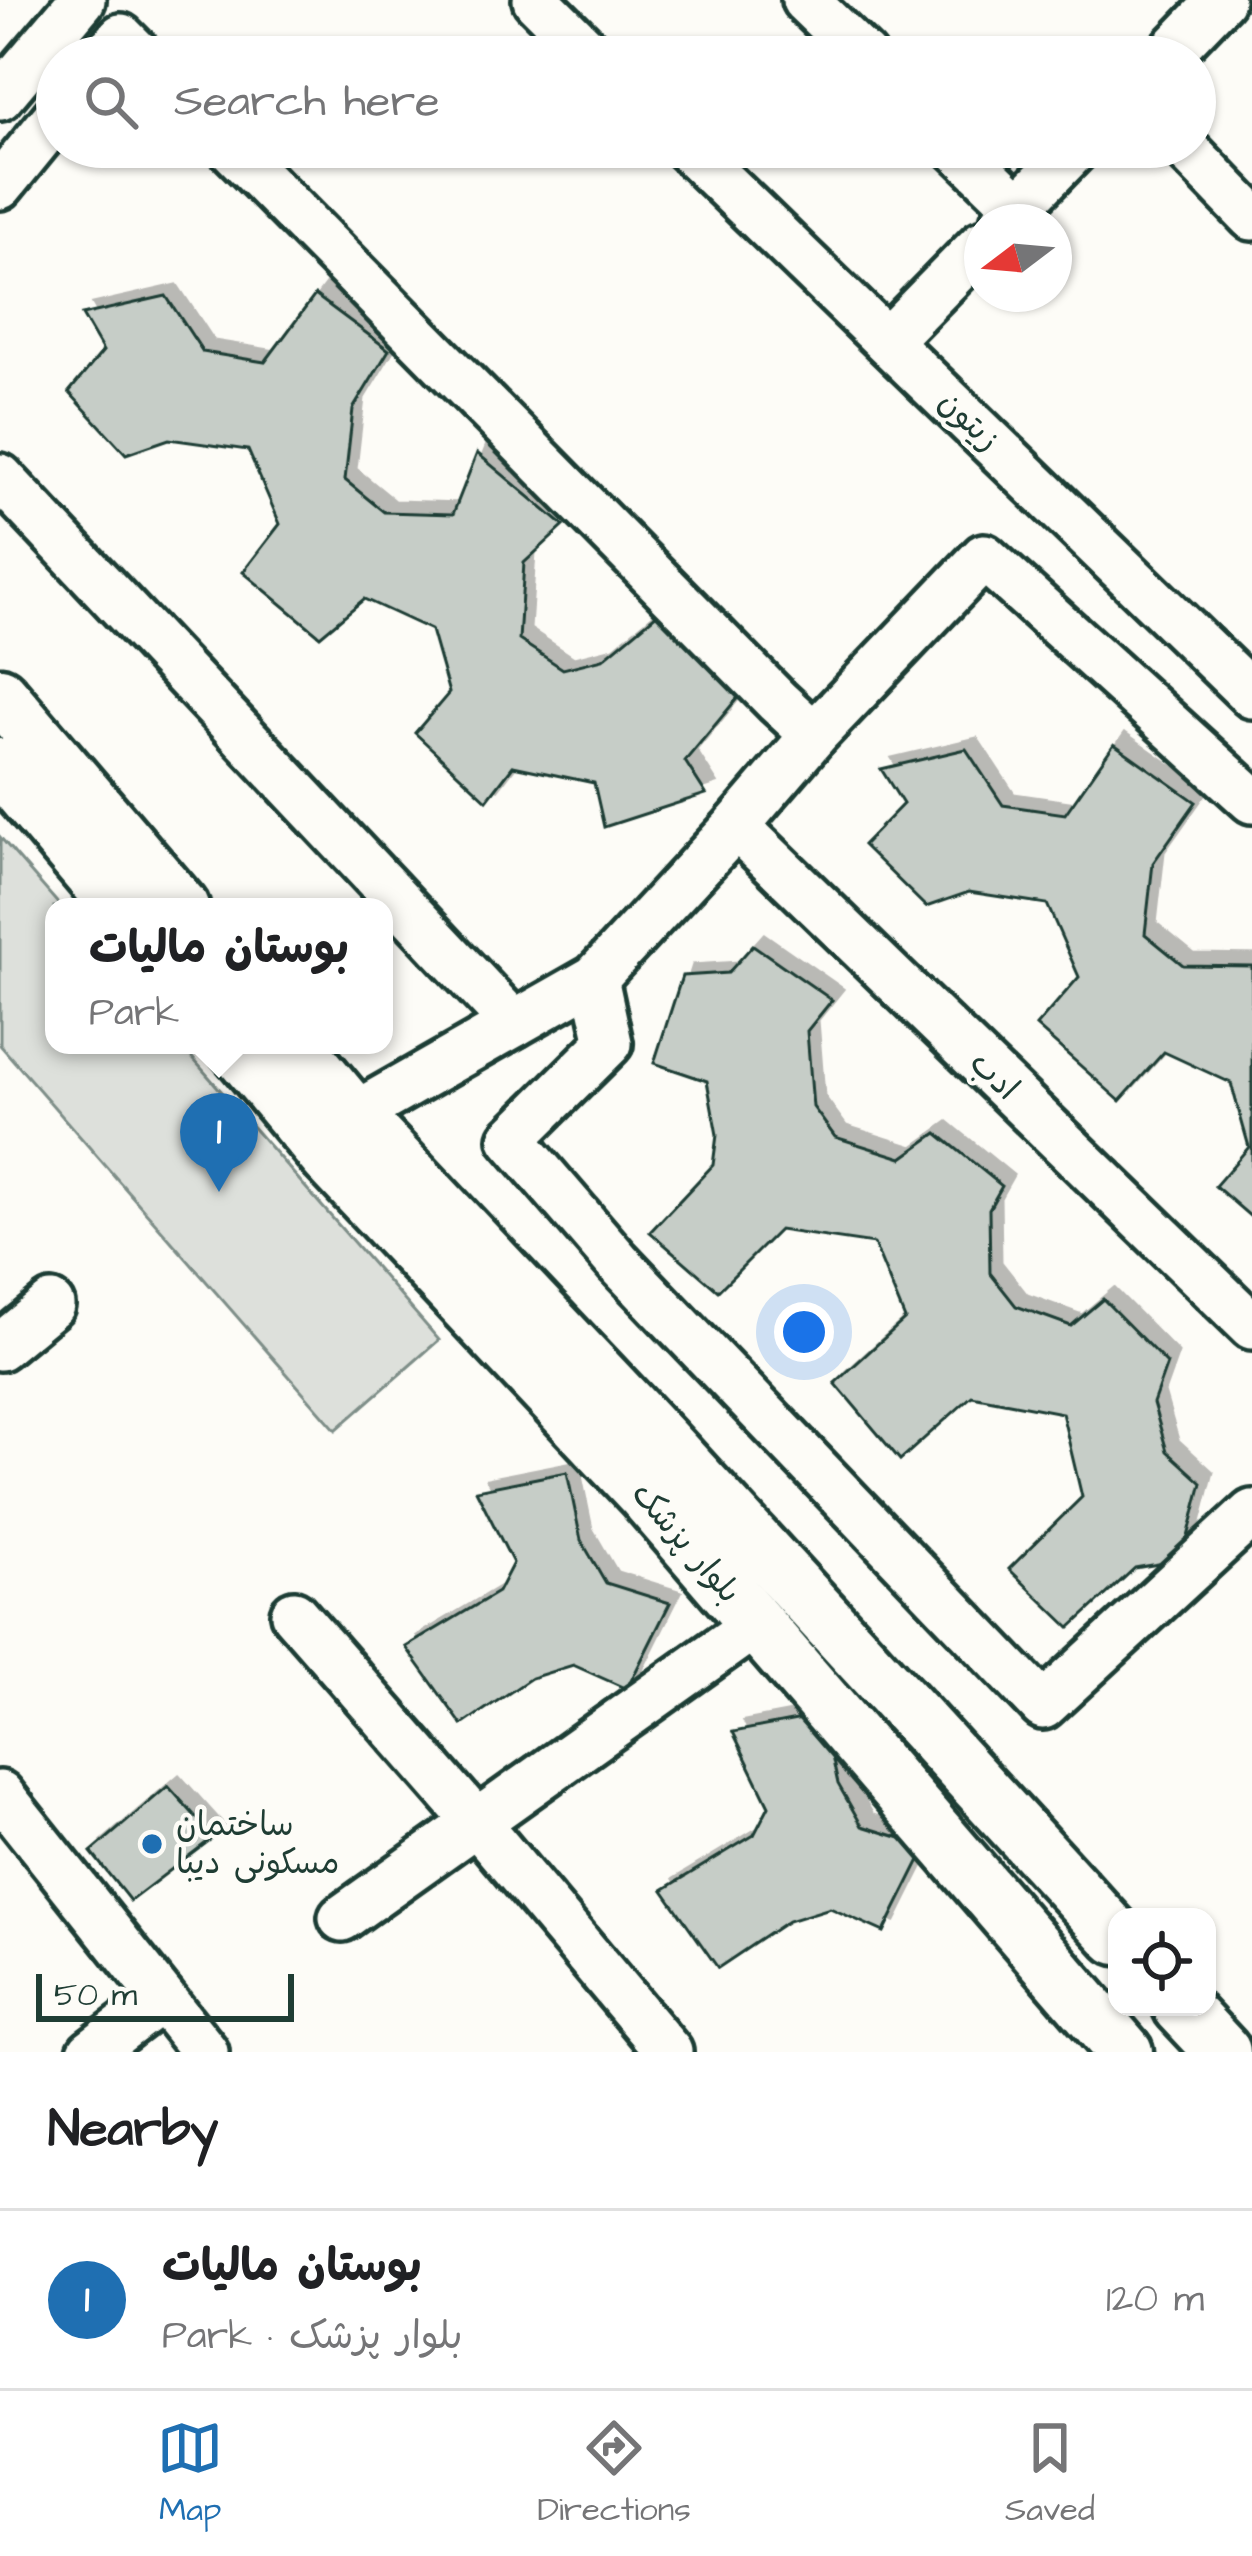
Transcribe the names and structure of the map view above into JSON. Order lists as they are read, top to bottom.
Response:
{
  "streets": {
    "main road": ["بلوار پزشک"],
    "street": ["زیتون", "ادب"]
  },
  "places": ["ساختمان مسکونی دیبا"],
  "scale_bar": "50 m",
  "north": "left",
  "page": {
    "search": "Search here",
    "popup": ["بوستان مالیات", "Park"],
    "pins": "1",
    "scale": "50 m",
    "heading": "Nearby",
    "list": [
      {
        "mark": "1",
        "name": "بوستان مالیات",
        "note": "Park · بلوار پزشک",
        "value": "120 m"
      }
    ],
    "nav": ["Map", "Directions", "Saved"]
  }
}
